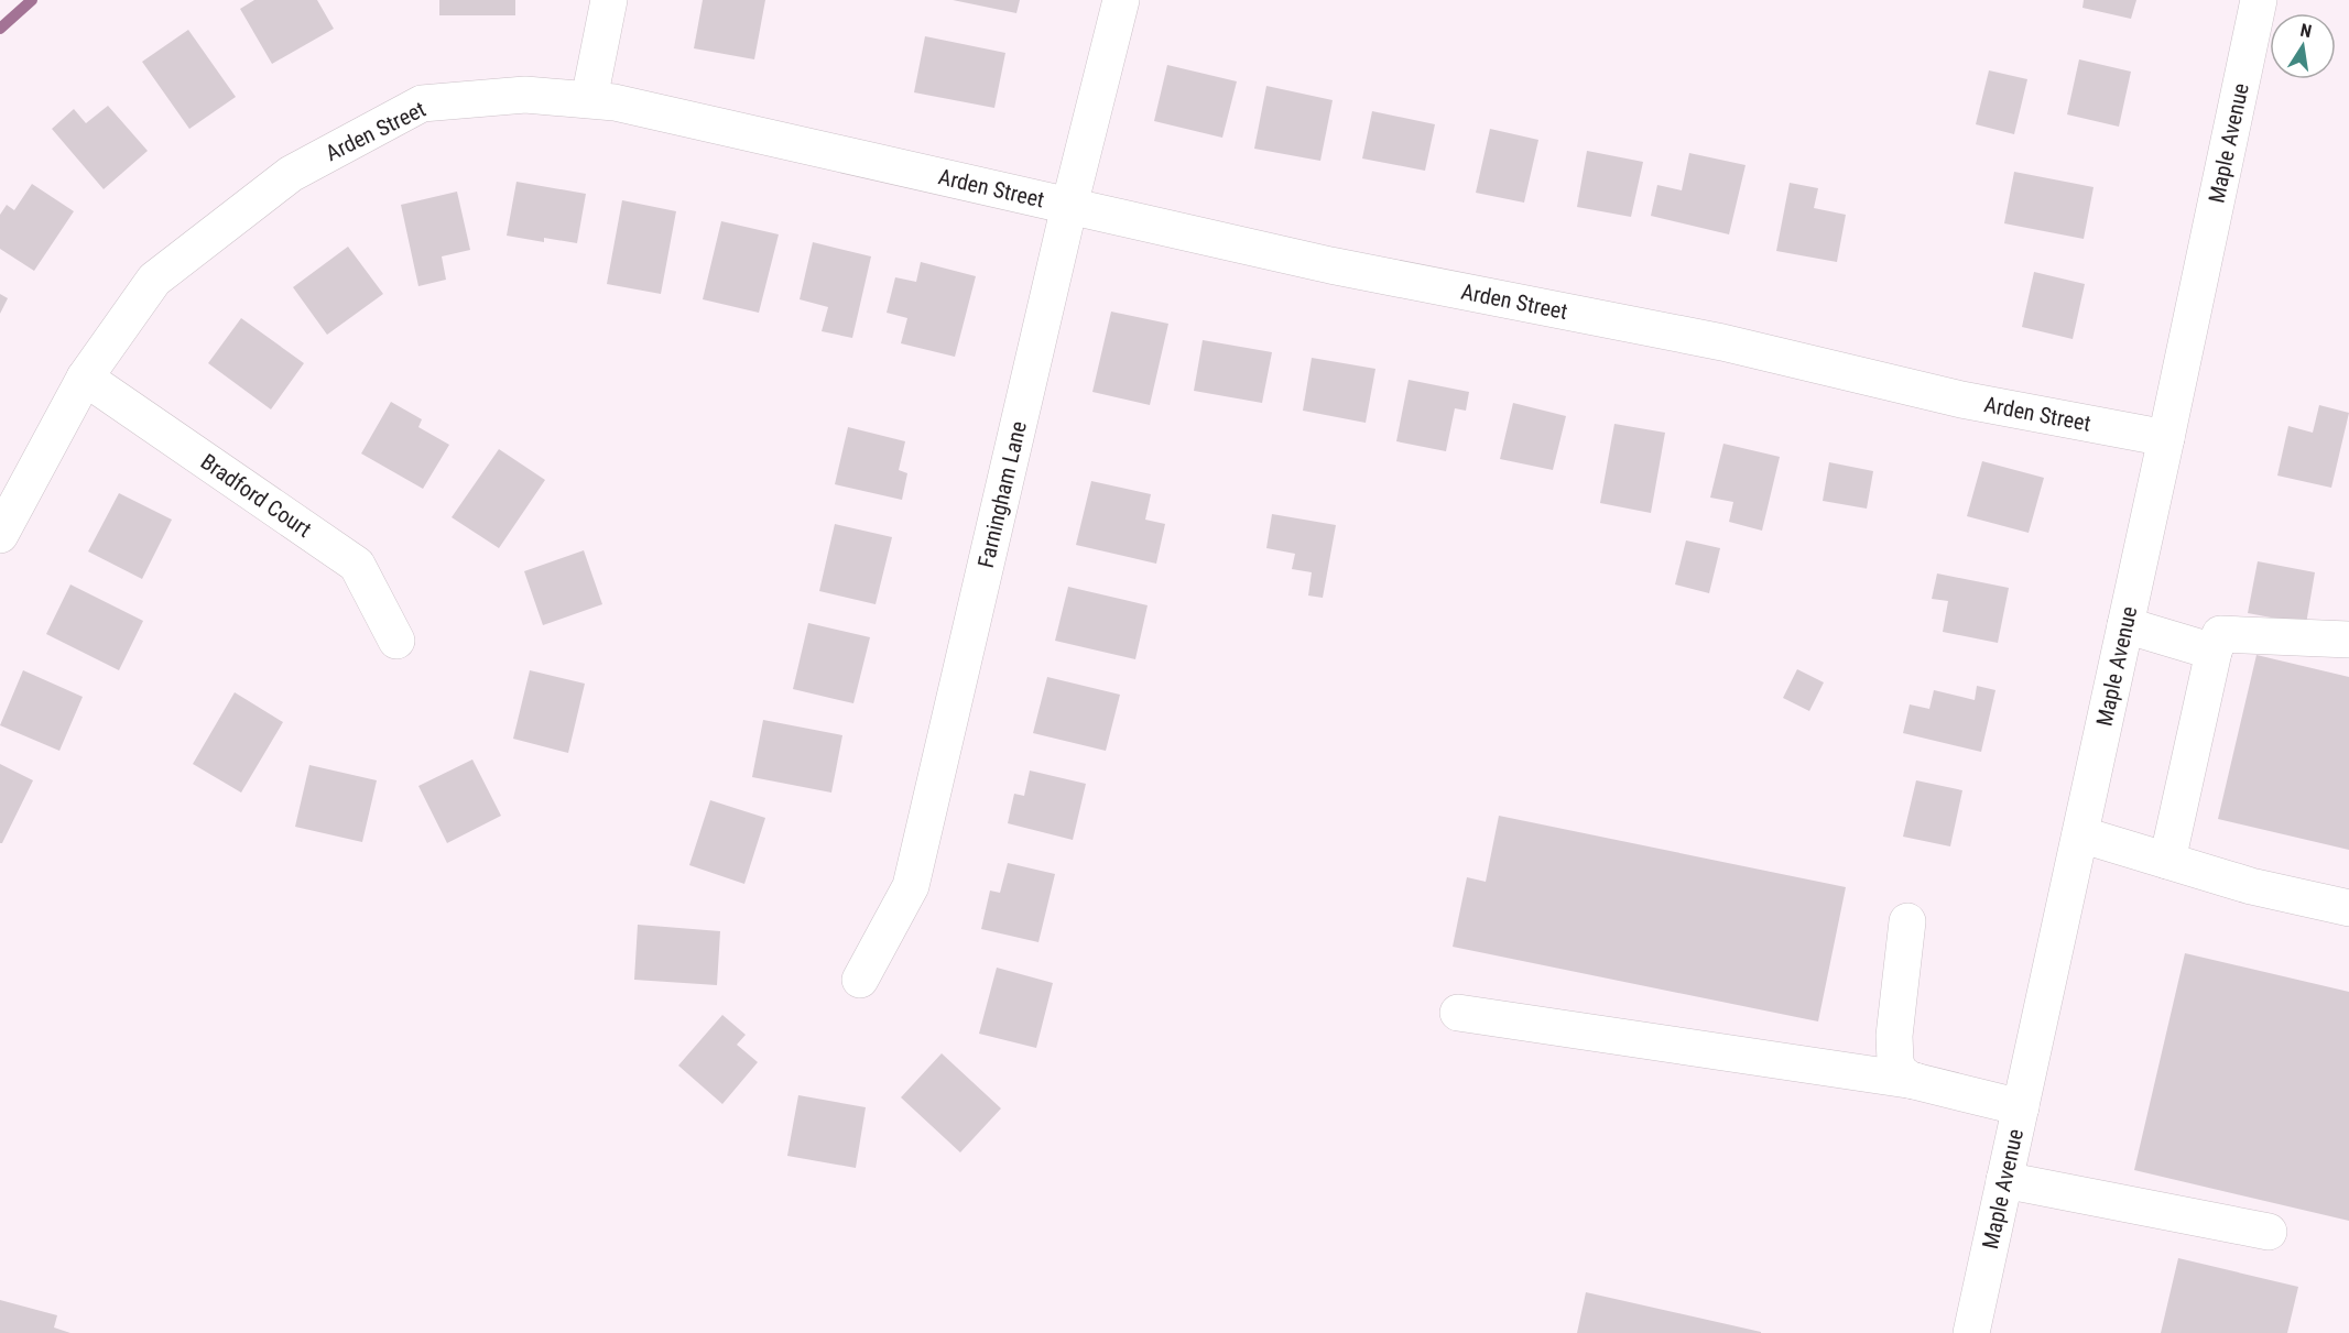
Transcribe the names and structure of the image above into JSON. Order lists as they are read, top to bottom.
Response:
{
  "streets": {
    "street": [
      "Arden Street",
      "Maple Avenue",
      "Farningham Lane",
      "Bradford Court"
    ]
  },
  "crossings": [
    ["Arden Street", "Maple Avenue"],
    ["Arden Street", "Farningham Lane"],
    ["Arden Street", "Bradford Court"]
  ],
  "north": "top"
}
